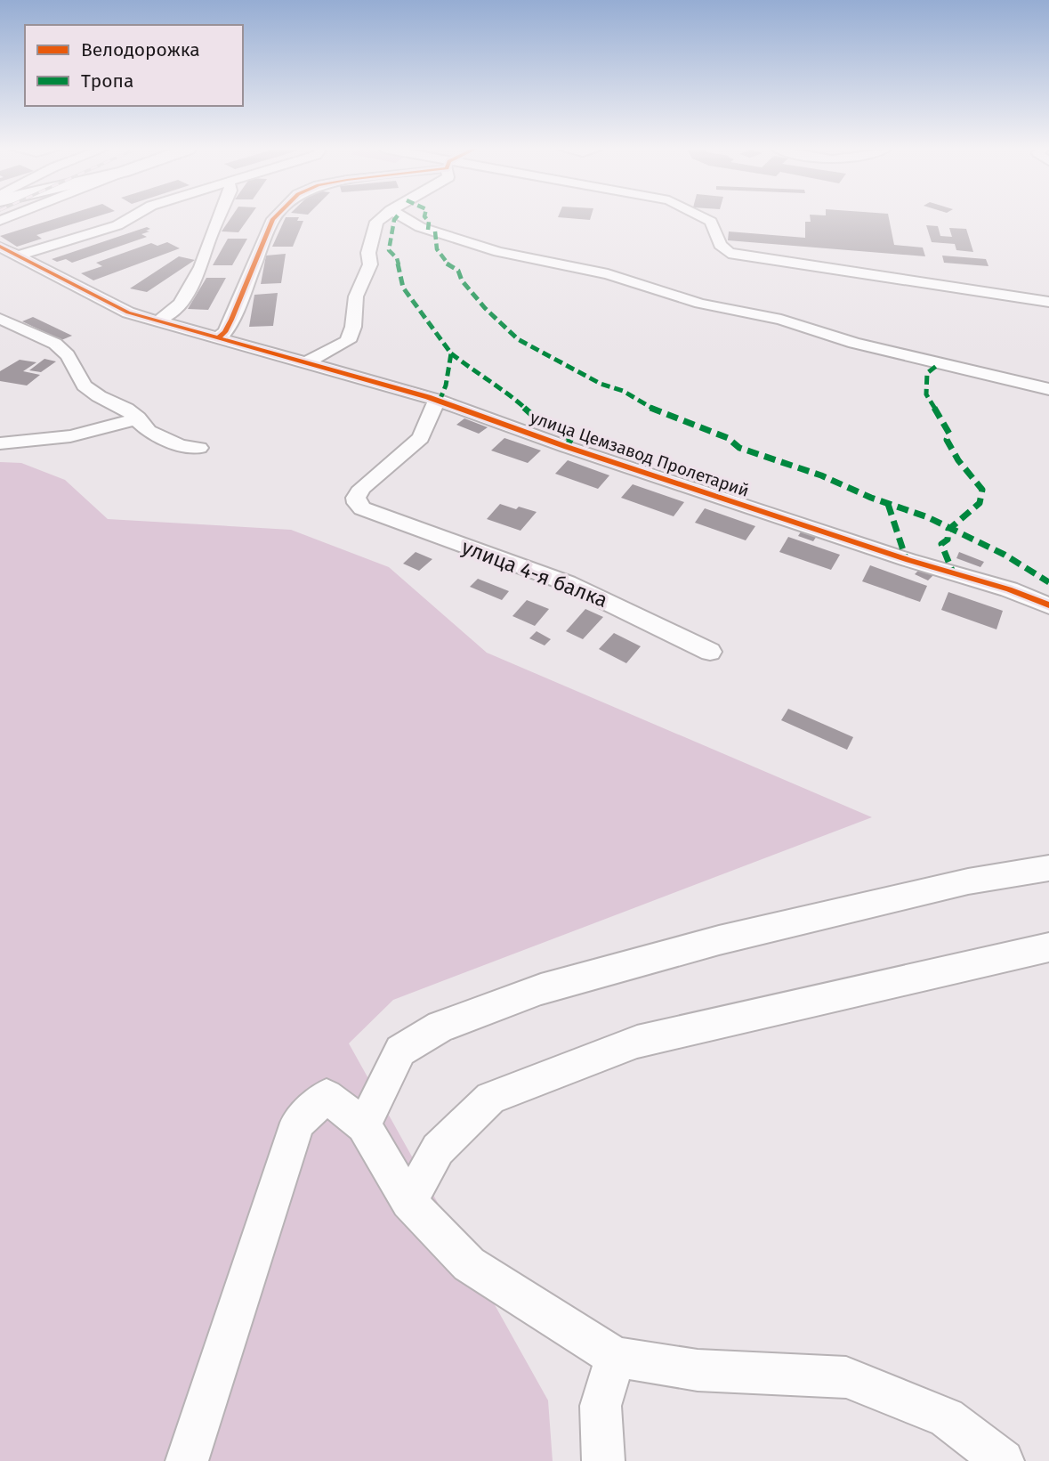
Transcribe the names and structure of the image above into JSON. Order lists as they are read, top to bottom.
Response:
{
  "streets": {
    "street": ["улица Цемзавод Пролетарий", "улица 4-я балка"]
  },
  "crossings": [
    ["улица Цемзавод Пролетарий", "улица 4-я балка"]
  ],
  "legend": ["Велодорожка", "Тропа"]
}
